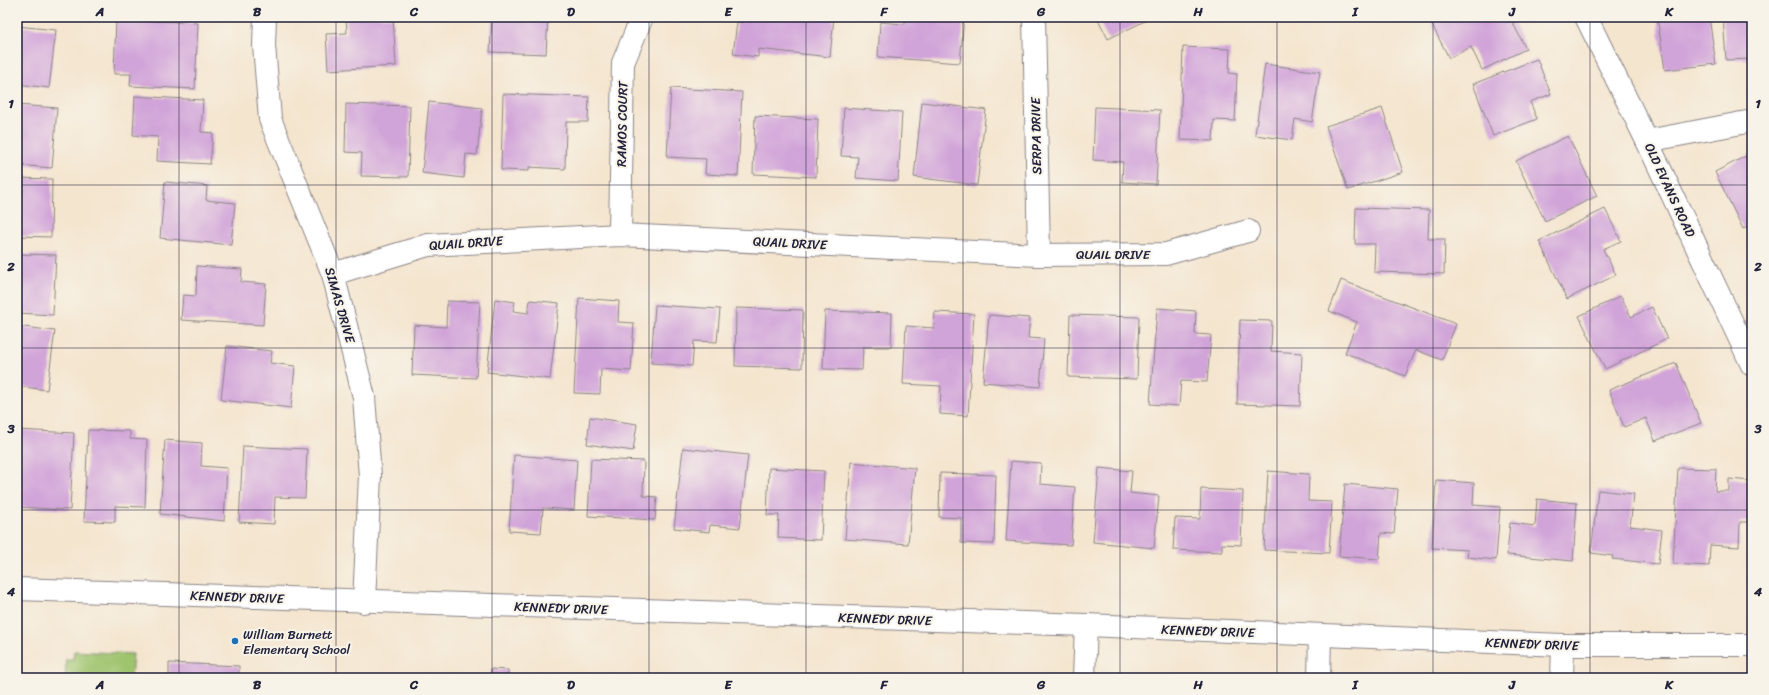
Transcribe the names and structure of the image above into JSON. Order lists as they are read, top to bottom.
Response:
{
  "streets": {
    "street": [
      "RAMOS COURT",
      "SERPA DRIVE",
      "OLD EVANS ROAD",
      "QUAIL DRIVE",
      "SIMAS DRIVE",
      "KENNEDY DRIVE"
    ]
  },
  "crossings": [
    ["RAMOS COURT", "QUAIL DRIVE"],
    ["SERPA DRIVE", "QUAIL DRIVE"],
    ["QUAIL DRIVE", "SIMAS DRIVE"],
    ["SIMAS DRIVE", "KENNEDY DRIVE"]
  ],
  "places": ["William Burnett Elementary School"],
  "grid": {
    "columns": [
      "A",
      "B",
      "C",
      "D",
      "E",
      "F",
      "G",
      "H",
      "I",
      "J",
      "K"
    ],
    "rows": [
      "1",
      "2",
      "3",
      "4"
    ]
  }
}
